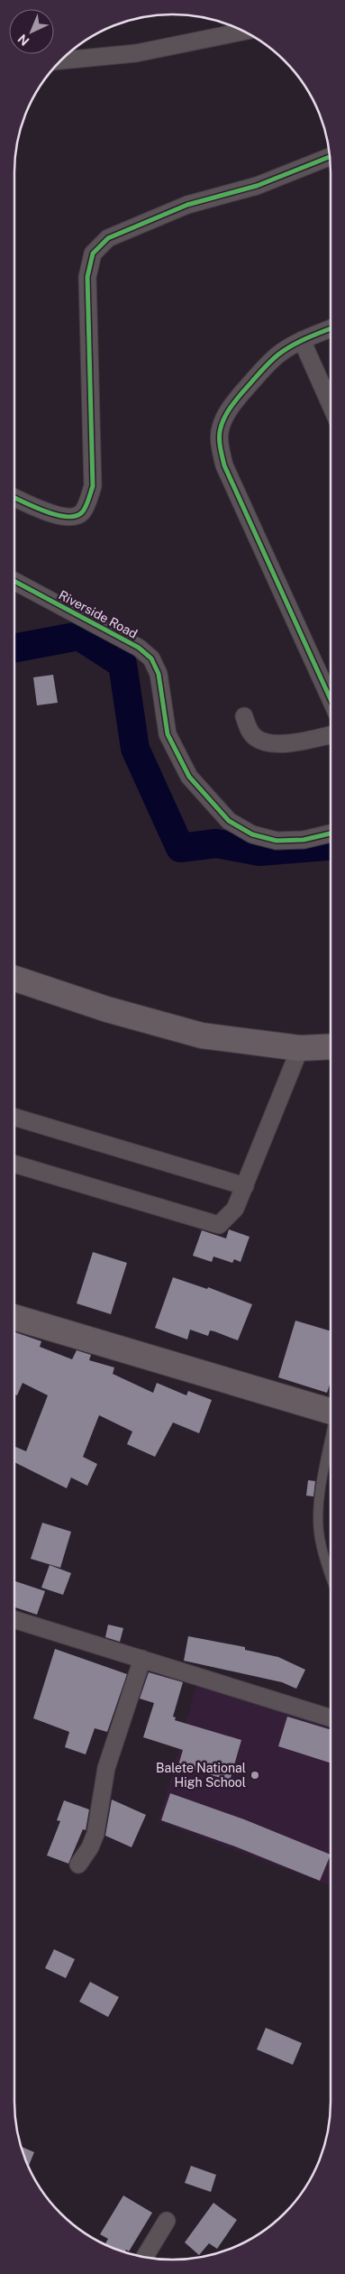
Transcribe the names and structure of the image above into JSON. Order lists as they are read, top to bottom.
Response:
{
  "streets": {
    "street": ["Riverside Road"]
  },
  "places": ["Balete National High School"],
  "north": "bottom left"
}
